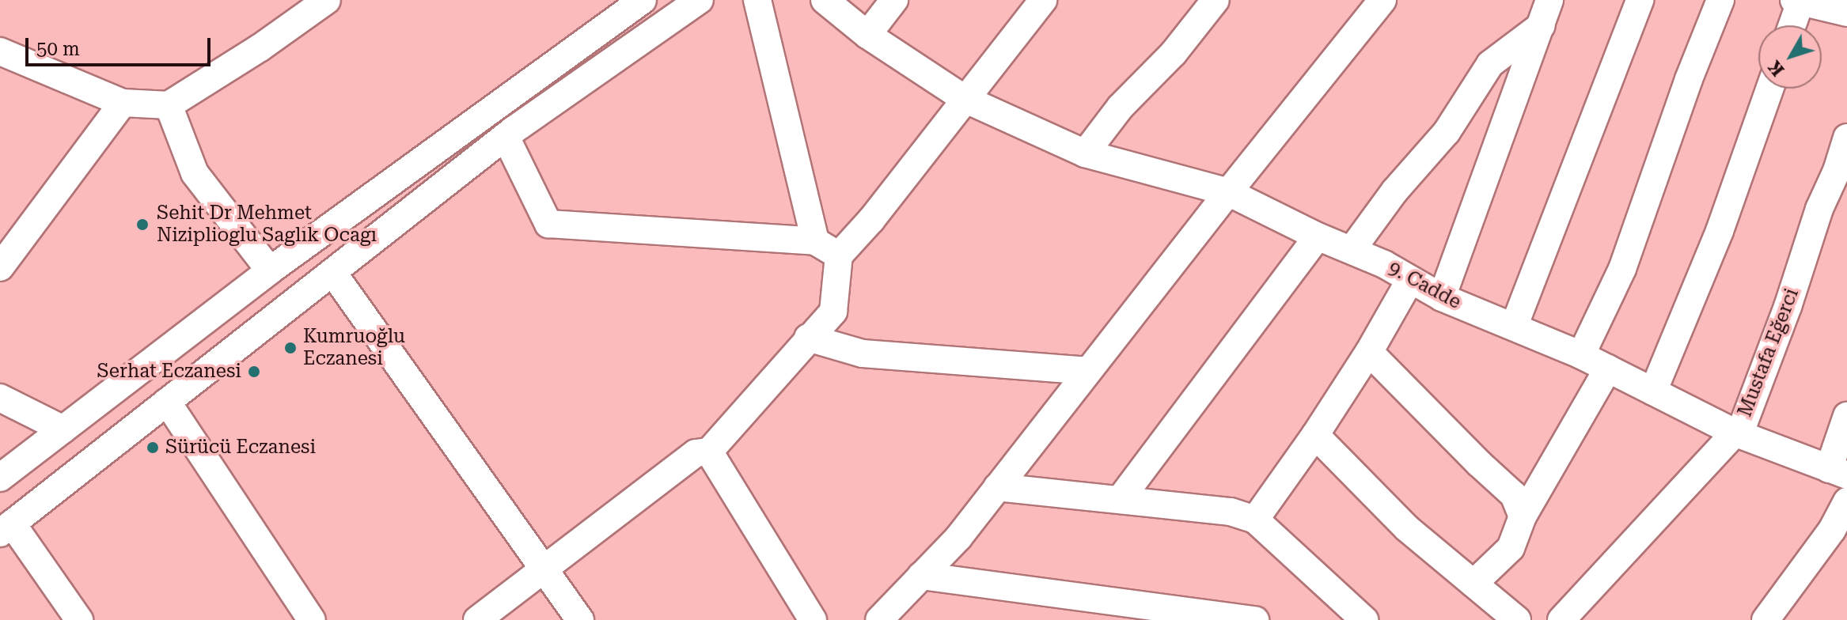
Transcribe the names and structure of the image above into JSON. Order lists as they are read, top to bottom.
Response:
{
  "streets": {
    "street": ["9. Cadde", "Mustafa Eğerci"]
  },
  "crossings": [
    ["9. Cadde", "Mustafa Eğerci"]
  ],
  "places": [
    "Sehit Dr Mehmet Niziplioglu Saglık Ocagı",
    "Kumruoğlu Eczanesi",
    "Serhat Eczanesi",
    "Sürücü Eczanesi"
  ],
  "scale_bar": "50 m",
  "north": "bottom left"
}
